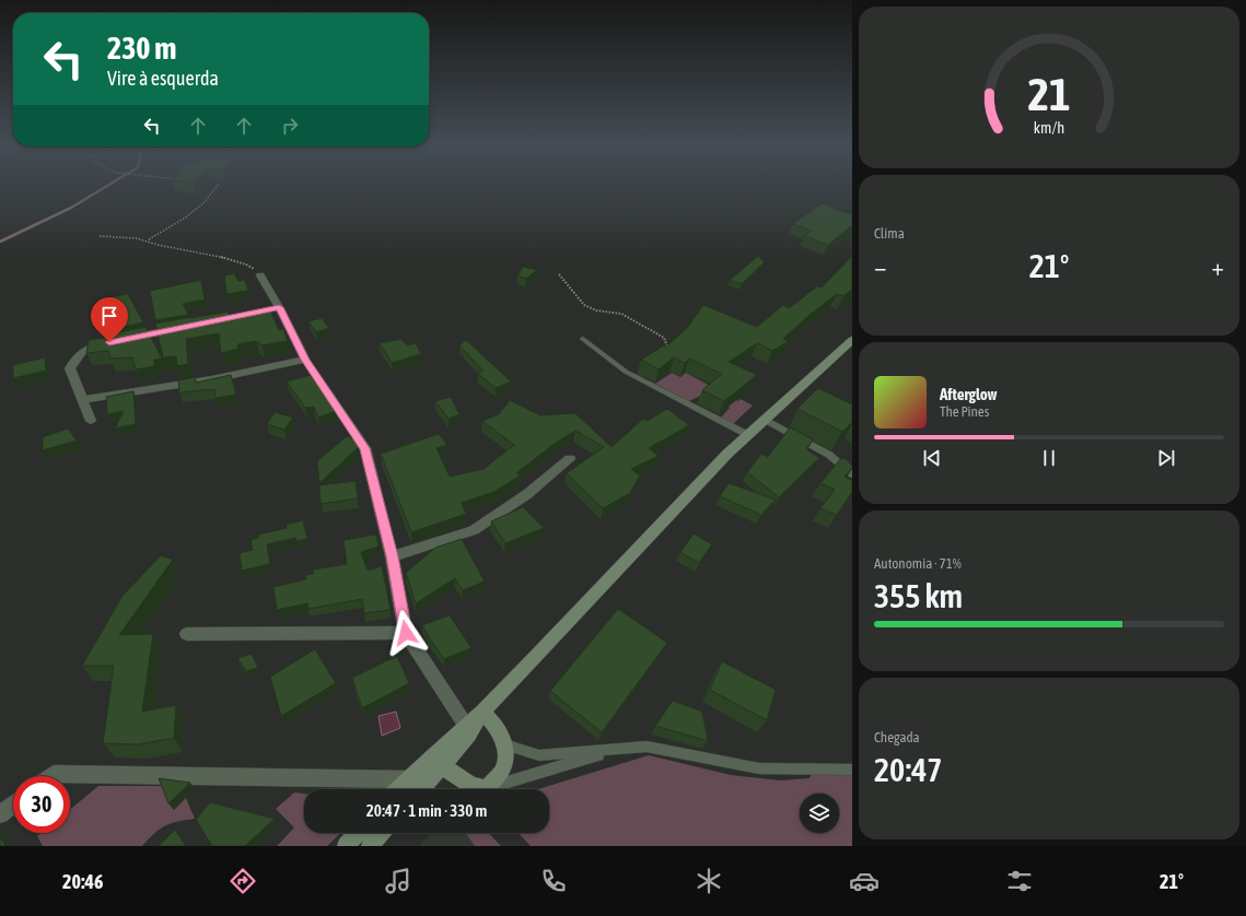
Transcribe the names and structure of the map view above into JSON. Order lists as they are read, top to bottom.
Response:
{
  "page": {
    "turn": ["230 m", "Vire à esquerda"],
    "tile": [
      "Clima",
      ["Autonomia · 71%", "355 km"],
      ["Chegada", "20:47"]
    ],
    "heat": ["−", "21°", "+"],
    "song": ["Afterglow", "The Pines"],
    "limit": "30",
    "trip": "20:47 · 1 min · 330 m",
    "tabs": ["20:46", "21°"],
    "gauge": ["21", "km/h"]
  }
}
